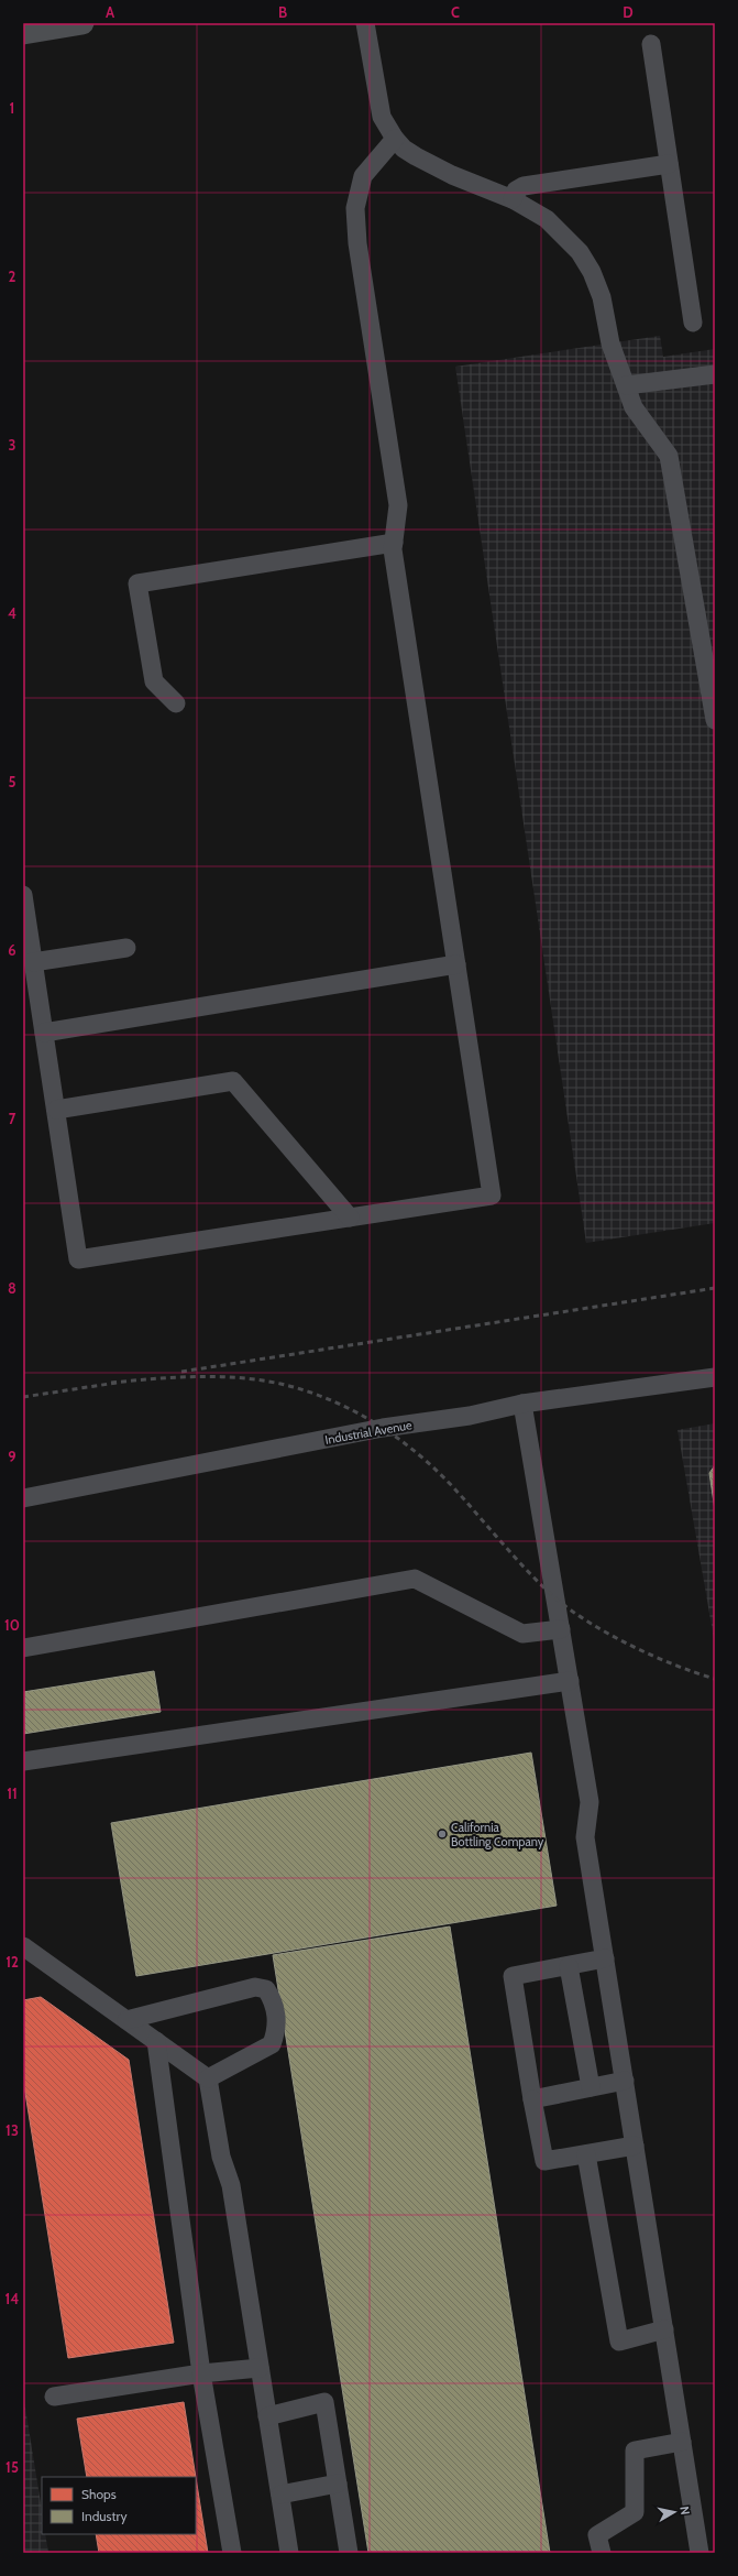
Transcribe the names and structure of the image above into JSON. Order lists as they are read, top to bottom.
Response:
{
  "streets": {
    "street": ["Industrial Avenue"]
  },
  "places": ["California Bottling Company"],
  "legend": ["Shops", "Industry"],
  "north": "right",
  "grid": {
    "columns": [
      "A",
      "B",
      "C",
      "D"
    ],
    "rows": [
      "1",
      "2",
      "3",
      "4",
      "5",
      "6",
      "7",
      "8",
      "9",
      "10",
      "11",
      "12",
      "13",
      "14",
      "15"
    ]
  }
}
